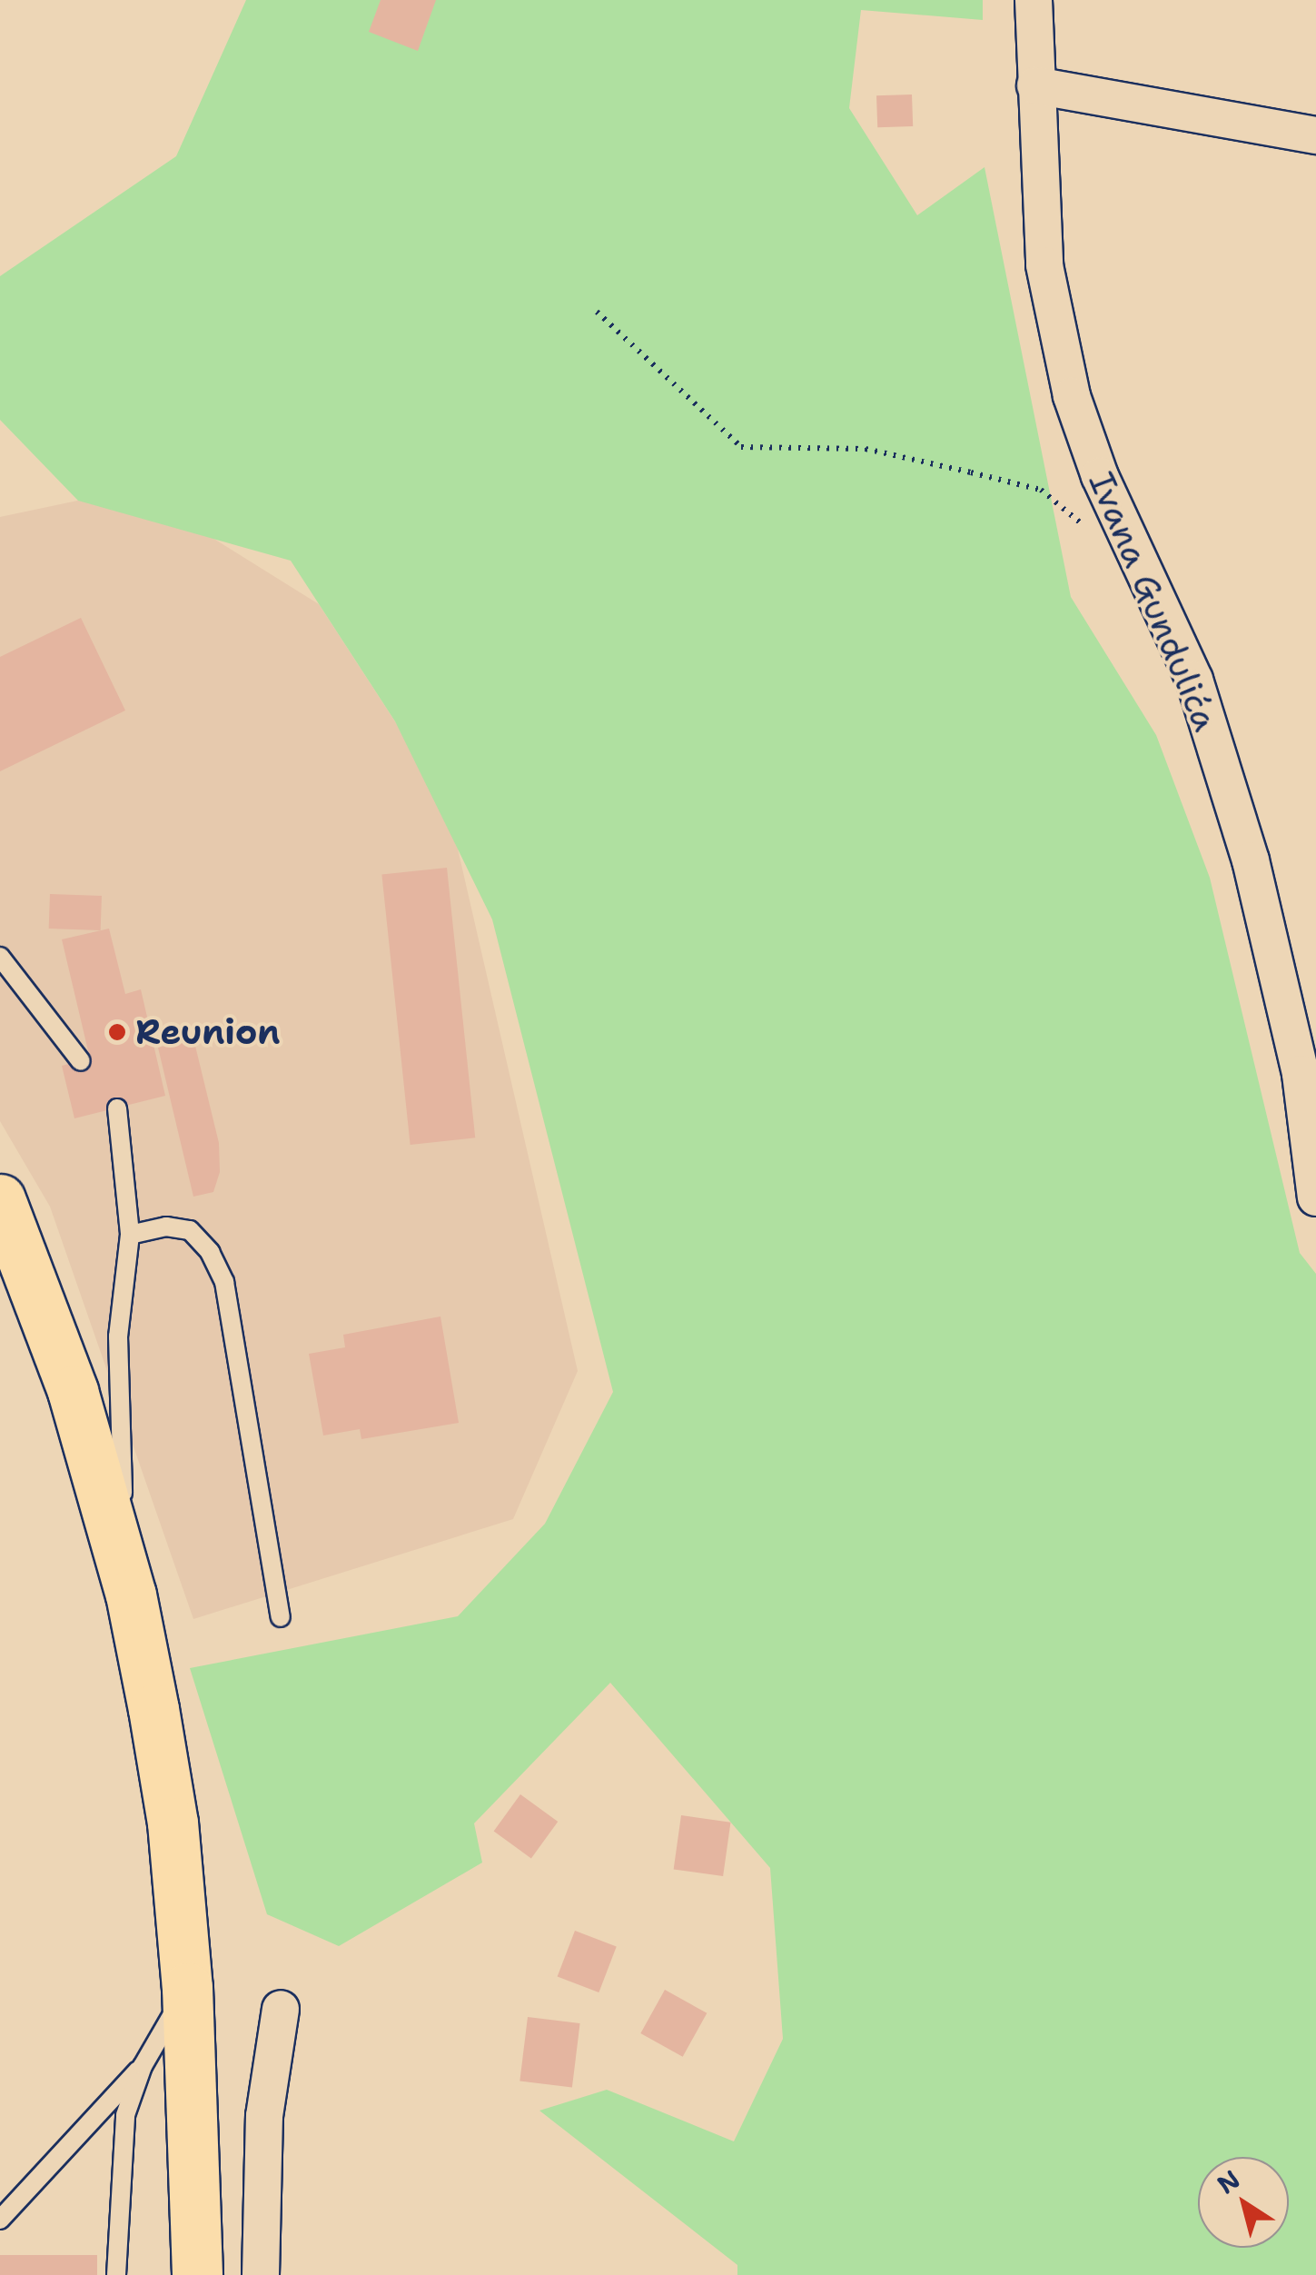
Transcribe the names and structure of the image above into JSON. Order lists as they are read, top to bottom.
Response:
{
  "streets": {
    "street": ["Ivana Gundulića"]
  },
  "places": ["Reunion"],
  "north": "top left"
}
